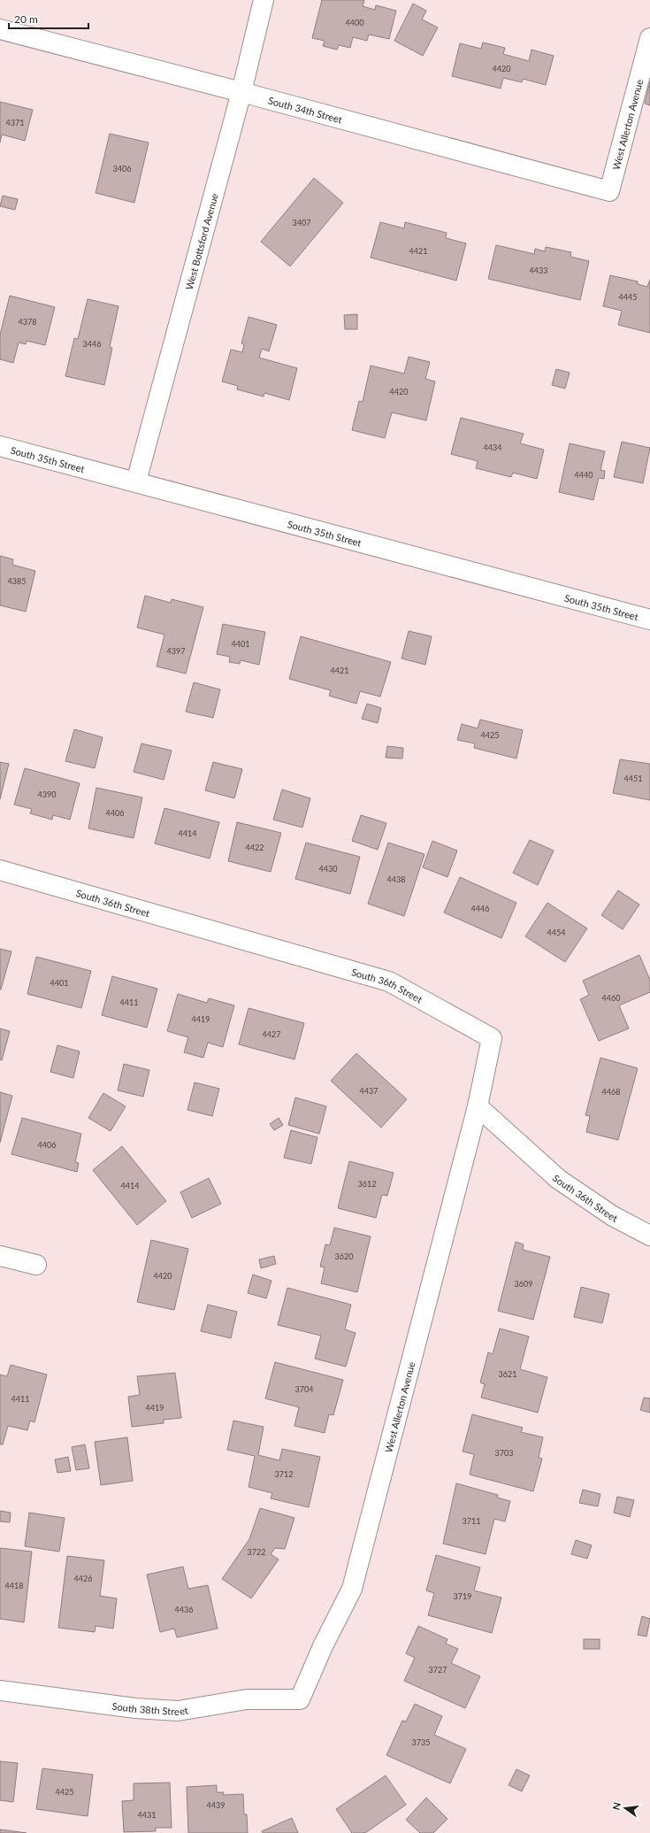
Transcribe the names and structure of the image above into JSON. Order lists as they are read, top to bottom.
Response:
{
  "streets": {
    "street": [
      "South 34th Street",
      "West Allerton Avenue",
      "West Bottsford Avenue",
      "South 35th Street",
      "South 36th Street",
      "South 38th Street"
    ]
  },
  "crossings": [
    ["South 34th Street", "West Allerton Avenue"],
    ["South 34th Street", "West Bottsford Avenue"],
    ["West Allerton Avenue", "South 36th Street"],
    ["West Allerton Avenue", "South 38th Street"],
    ["West Bottsford Avenue", "South 35th Street"]
  ],
  "house_numbers": [
    "4400",
    "4420",
    "4371",
    "3406",
    "3407",
    "4421",
    "4433",
    "4445",
    "4378",
    "3446",
    "4420",
    "4434",
    "4440",
    "4385",
    "4401",
    "4397",
    "4421",
    "4425",
    "4451",
    "4390",
    "4406",
    "4414",
    "4422",
    "4430",
    "4438",
    "4446",
    "4454",
    "4401",
    "4460",
    "4411",
    "4419",
    "4427",
    "4437",
    "4468",
    "4406",
    "3612",
    "4414",
    "3620",
    "4420",
    "3609",
    "3621",
    "3704",
    "4411",
    "4419",
    "3703",
    "3712",
    "3711",
    "3722",
    "4426",
    "4418",
    "3719",
    "4436",
    "3727",
    "3735",
    "4425",
    "4439",
    "4431"
  ],
  "scale_bar": "20 m",
  "north": "left"
}
